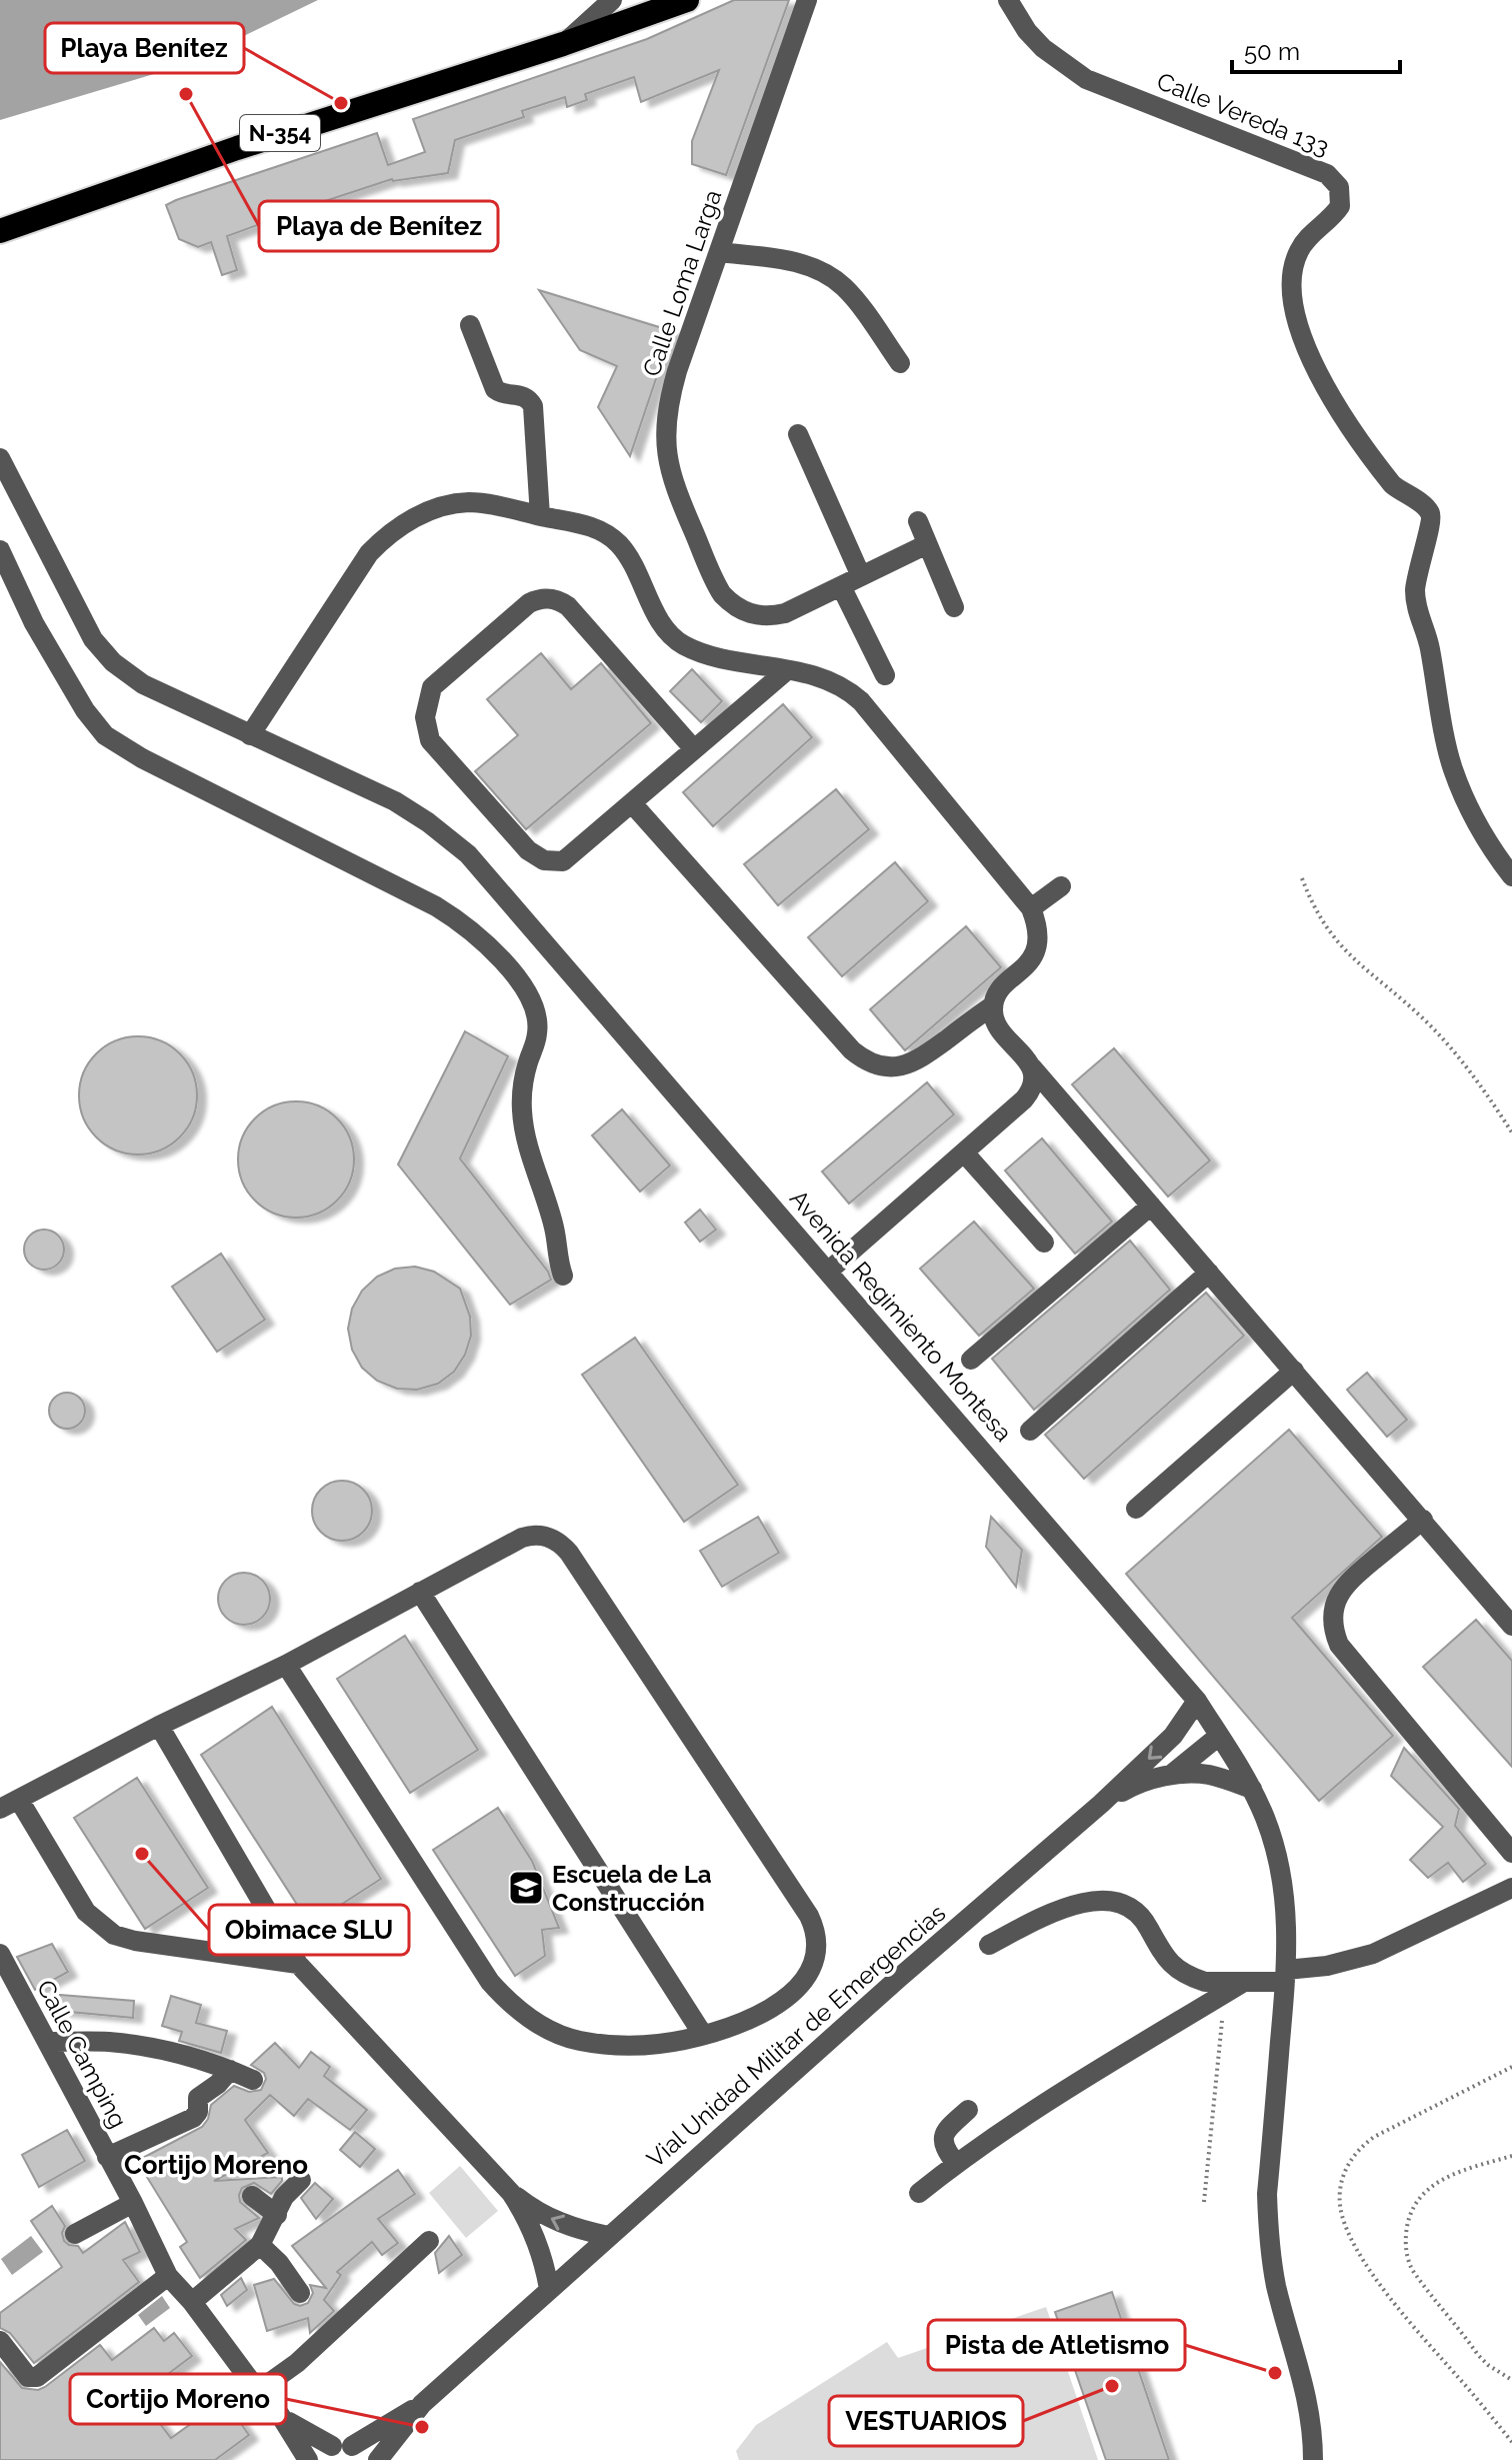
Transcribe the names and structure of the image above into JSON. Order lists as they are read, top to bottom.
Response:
{
  "streets": {
    "highway": ["N-354"],
    "street": [
      "Calle Vereda 133",
      "Calle Loma Larga",
      "Avenida Regimiento Montesa",
      "Vial Unidad Militar de Emergencias",
      "Calle Camping"
    ]
  },
  "crossings": [
    ["Avenida Regimiento Montesa", "Vial Unidad Militar de Emergencias"],
    ["Vial Unidad Militar de Emergencias", "Calle Camping"]
  ],
  "districts": ["Cortijo Moreno"],
  "places": {
    "other": [
      "Playa de Benítez",
      "Playa Benítez",
      "Obimace SLU",
      "Pista de Atletismo",
      "VESTUARIOS",
      "Cortijo Moreno"
    ],
    "school or university": ["Escuela de La Construcción"]
  },
  "scale_bar": "50 m"
}
